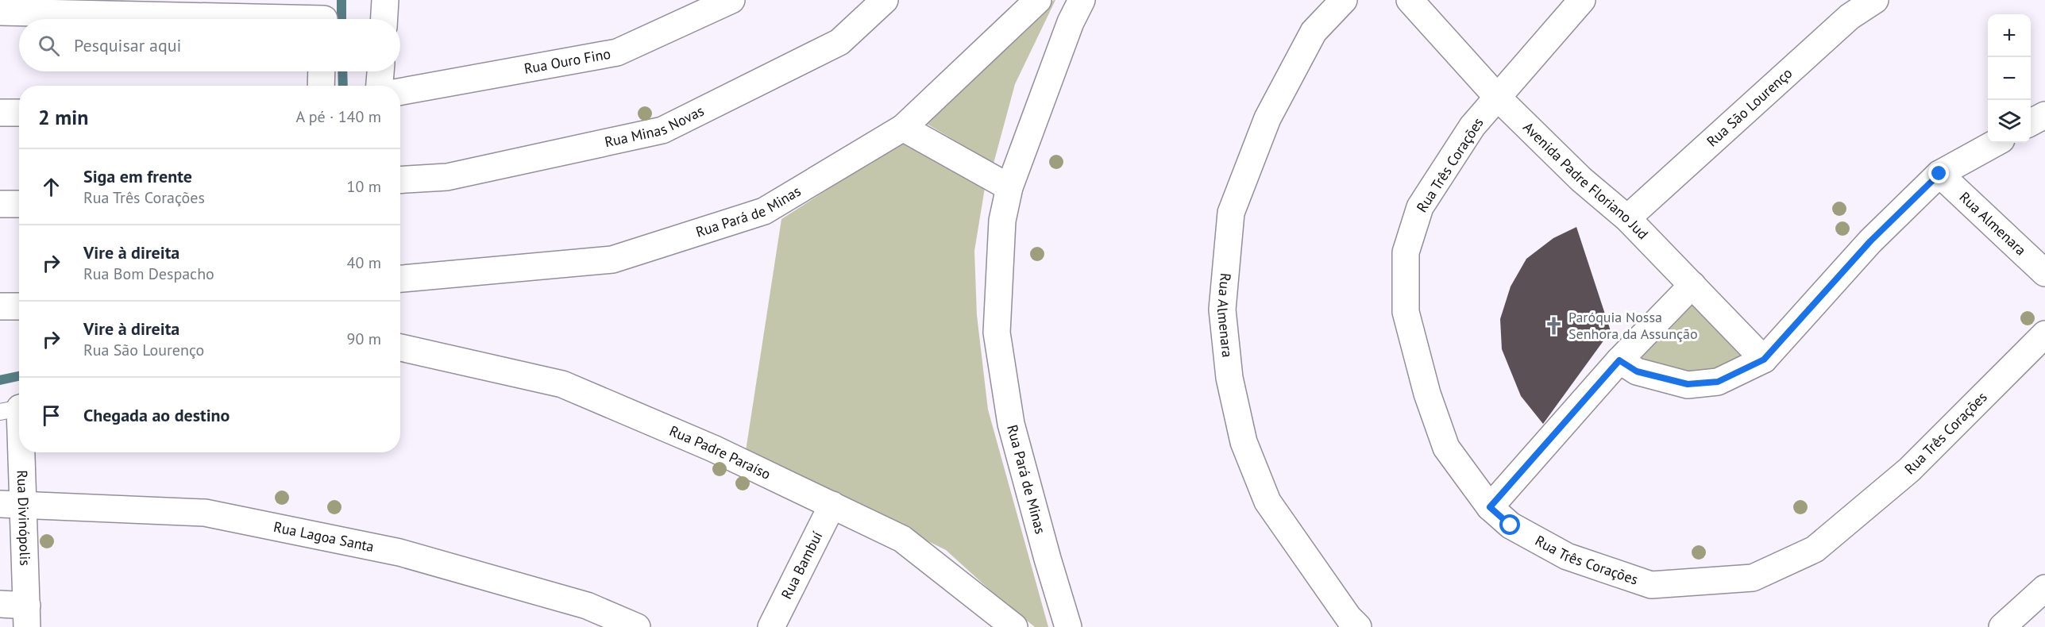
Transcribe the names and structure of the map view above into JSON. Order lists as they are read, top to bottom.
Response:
{
  "streets": {
    "street": [
      "Rua Ouro Fino",
      "Rua São Lourenço",
      "Rua Minas Novas",
      "Rua Três Corações",
      "Avenida Padre Floriano Jud",
      "Rua Pará de Minas",
      "Rua Almenara",
      "Rua Padre Paraíso",
      "Rua Divinópolis",
      "Rua Lagoa Santa",
      "Rua Bambuí"
    ]
  },
  "crossings": [
    ["Rua São Lourenço", "Avenida Padre Floriano Jud"],
    ["Rua Três Corações", "Avenida Padre Floriano Jud"],
    ["Rua Padre Paraíso", "Rua Bambuí"],
    ["Rua Divinópolis", "Rua Lagoa Santa"]
  ],
  "places": {
    "church": ["Paróquia Nossa Senhora da Assunção"]
  },
  "page": {
    "map_buttons": ["+", "−"],
    "search": "Pesquisar aqui",
    "heading": ["2 min", "A pé · 140 m"],
    "list": [
      ["Siga em frente", "Rua Três Corações", "10 m"],
      ["Vire à direita", "Rua Bom Despacho", "40 m"],
      ["Vire à direita", "Rua São Lourenço", "90 m"],
      "Chegada ao destino"
    ]
  }
}
